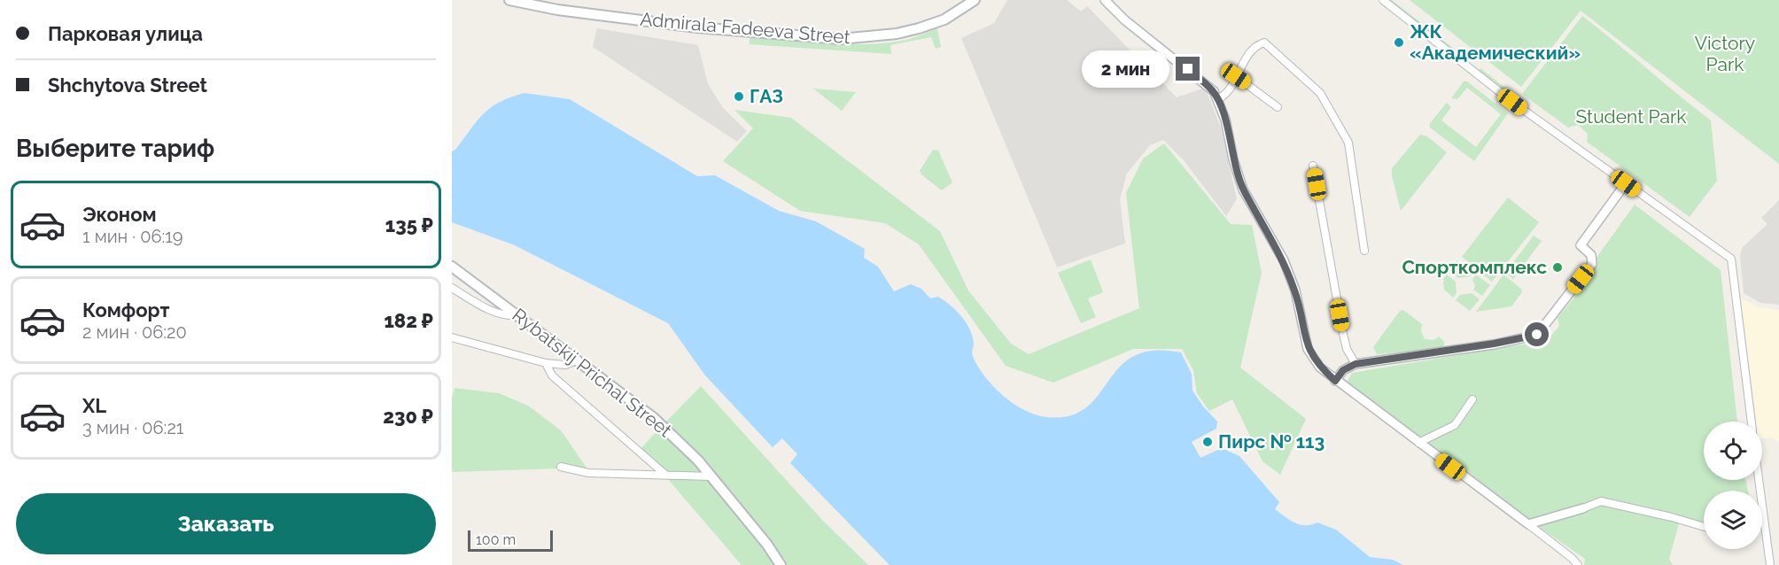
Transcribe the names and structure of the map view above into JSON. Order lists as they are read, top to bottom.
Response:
{
  "streets": {
    "main road": ["Admirala Fadeeva Street", "Rybatskij Prichal Street"]
  },
  "parks": ["Victory Park", "Student Park"],
  "places": [
    "ЖК «Академический»",
    "ГАЗ",
    "Спорткомплекс",
    "Пирс № 113"
  ],
  "scale_bar": "100 m",
  "page": {
    "banner": ["Парковая улица", "Shchytova Street"],
    "bubble": "2 мин",
    "heading": "Выберите тариф",
    "list": [
      {
        "name": "Эконом",
        "note": "1 мин · 06:19",
        "value": "135 ₽"
      },
      {
        "name": "Комфорт",
        "note": "2 мин · 06:20",
        "value": "182 ₽"
      },
      {
        "name": "XL",
        "note": "3 мин · 06:21",
        "value": "230 ₽"
      }
    ],
    "buttons": "Заказать",
    "scale": "100 m"
  }
}
